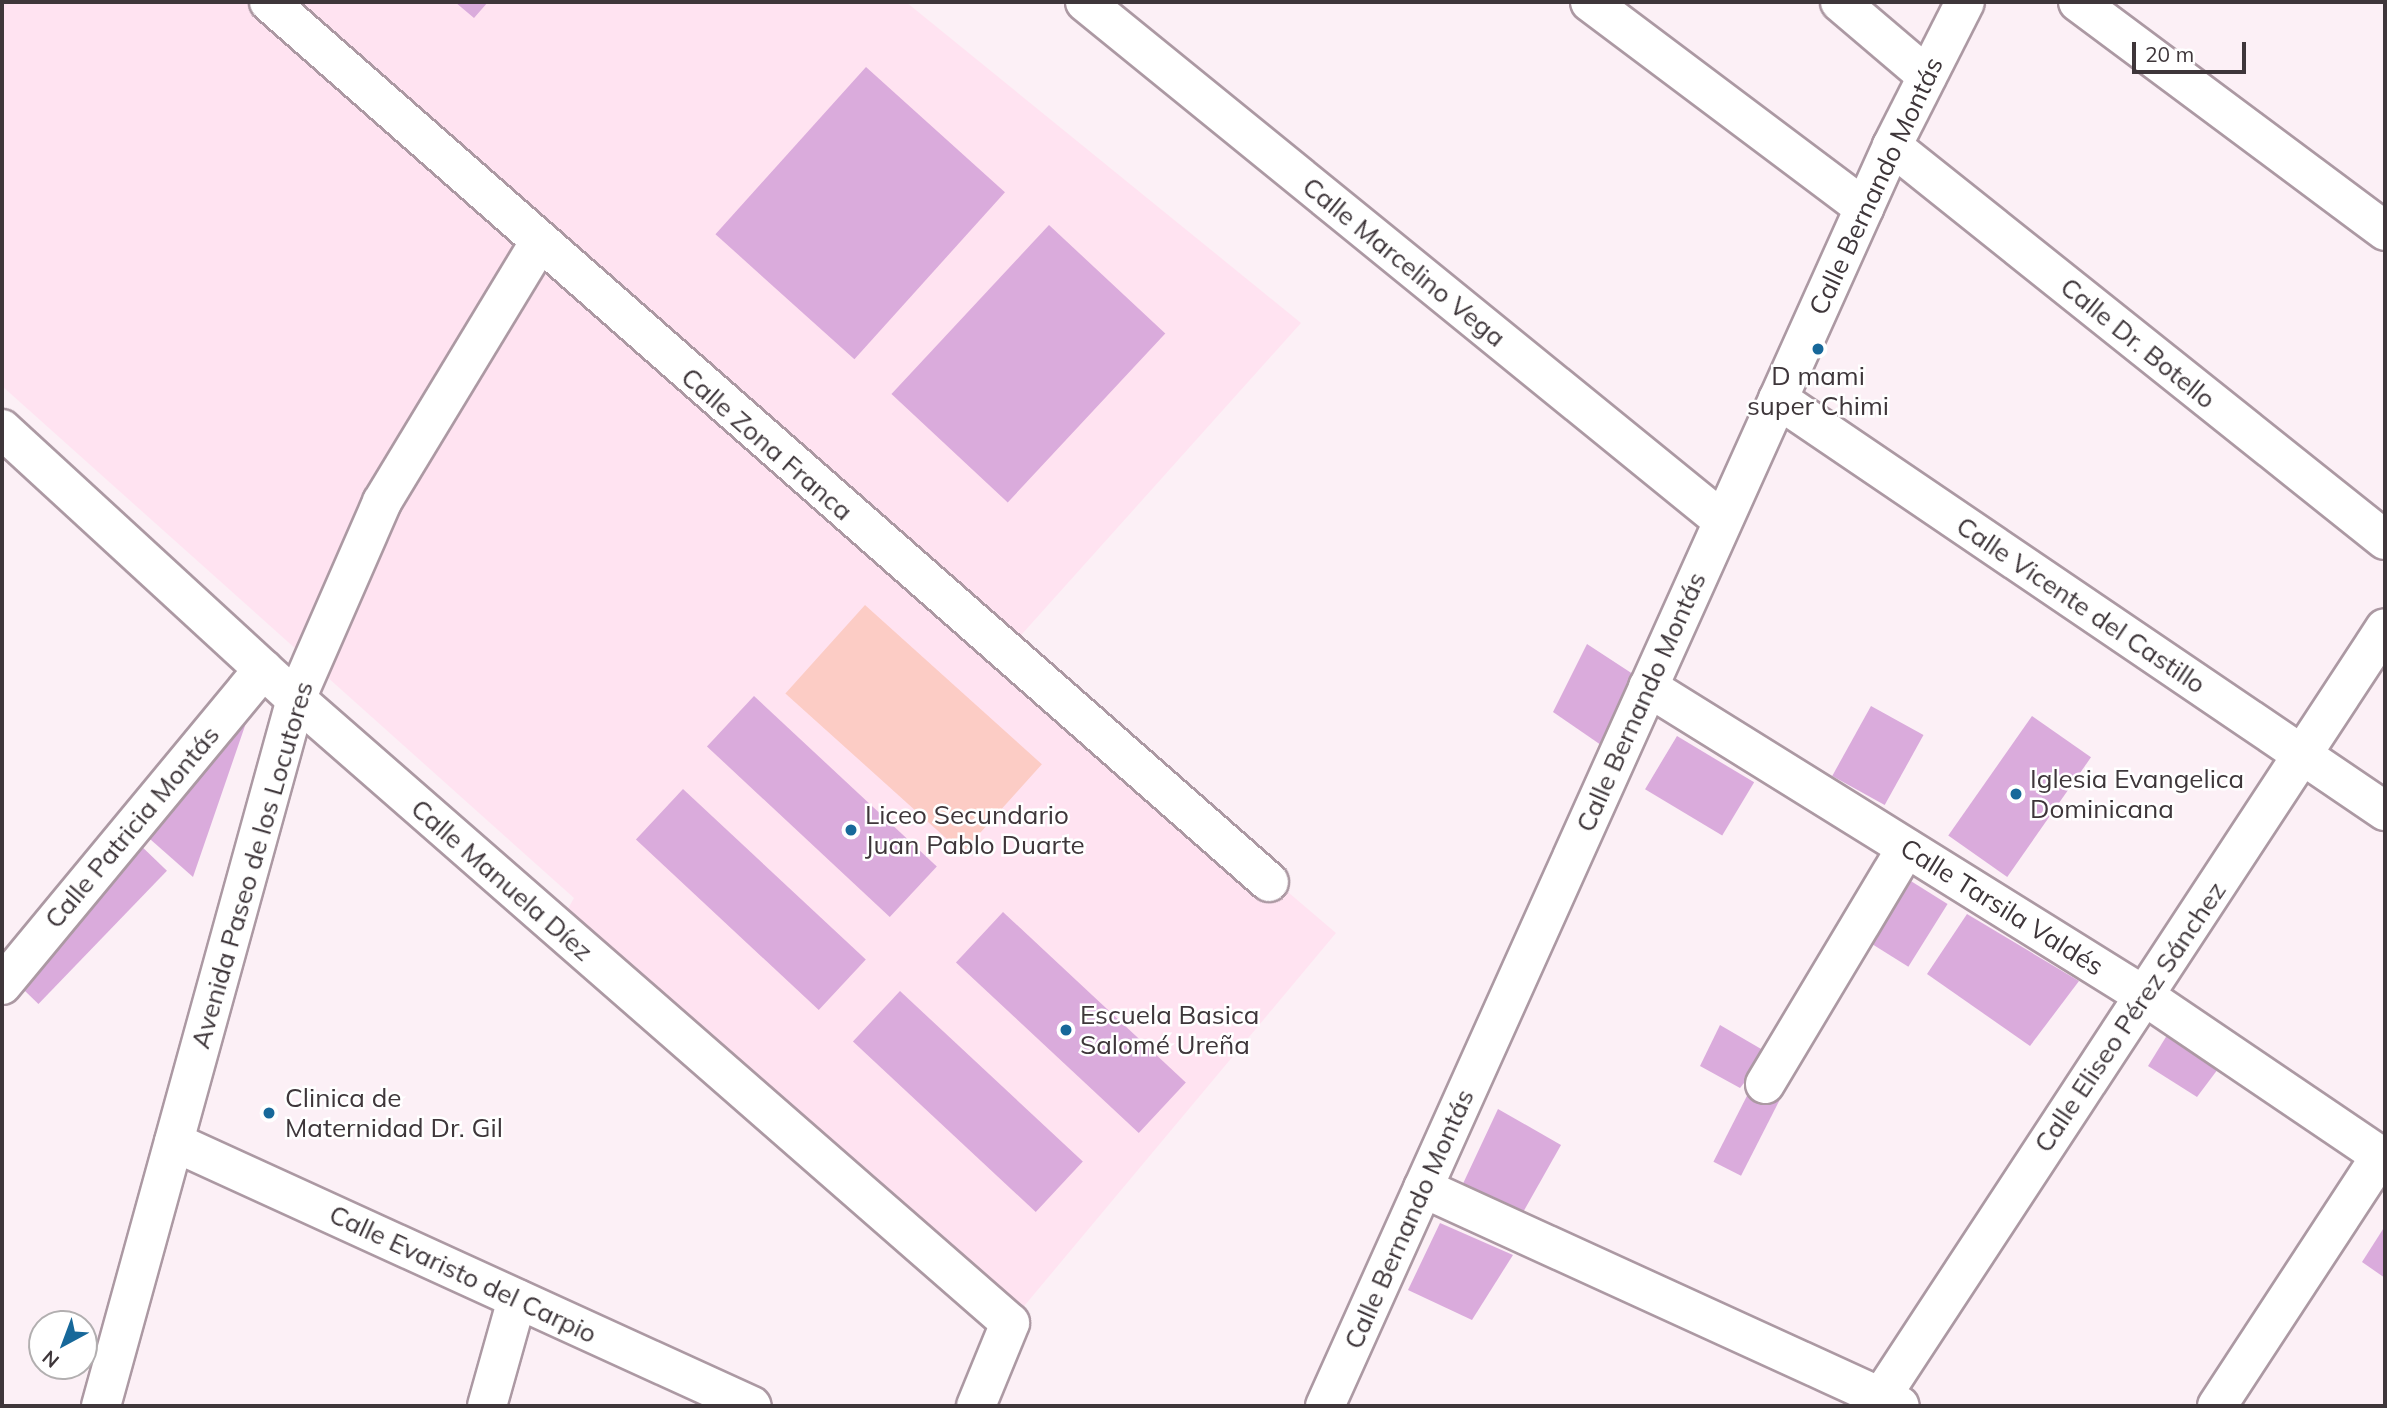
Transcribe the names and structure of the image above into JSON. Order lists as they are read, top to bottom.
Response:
{
  "streets": {
    "street": [
      "Calle Bernando Montás",
      "Calle Marcelino Vega",
      "Calle Dr. Botello",
      "Calle Zona Franca",
      "Calle Vicente del Castillo",
      "Calle Patricia Montás",
      "Avenida Paseo de los Locutores",
      "Calle Manuela Díez",
      "Calle Tarsila Valdés",
      "Calle Eliseo Pérez Sánchez",
      "Calle Evaristo del Carpio"
    ]
  },
  "crossings": [
    ["Calle Bernando Montás", "Calle Marcelino Vega"],
    ["Calle Bernando Montás", "Calle Dr. Botello"],
    ["Calle Bernando Montás", "Calle Vicente del Castillo"],
    ["Calle Bernando Montás", "Calle Tarsila Valdés"],
    ["Calle Zona Franca", "Avenida Paseo de los Locutores"],
    ["Calle Vicente del Castillo", "Calle Eliseo Pérez Sánchez"],
    ["Calle Patricia Montás", "Calle Manuela Díez"],
    ["Avenida Paseo de los Locutores", "Calle Manuela Díez"],
    ["Avenida Paseo de los Locutores", "Calle Evaristo del Carpio"],
    ["Calle Tarsila Valdés", "Calle Eliseo Pérez Sánchez"]
  ],
  "places": [
    "D mami super Chimi",
    "Iglesia Evangelica Dominicana",
    "Liceo Secundario Juan Pablo Duarte",
    "Escuela Basica Salomé Ureña",
    "Clinica de Maternidad Dr. Gil"
  ],
  "scale_bar": "20 m",
  "north": "bottom left"
}
